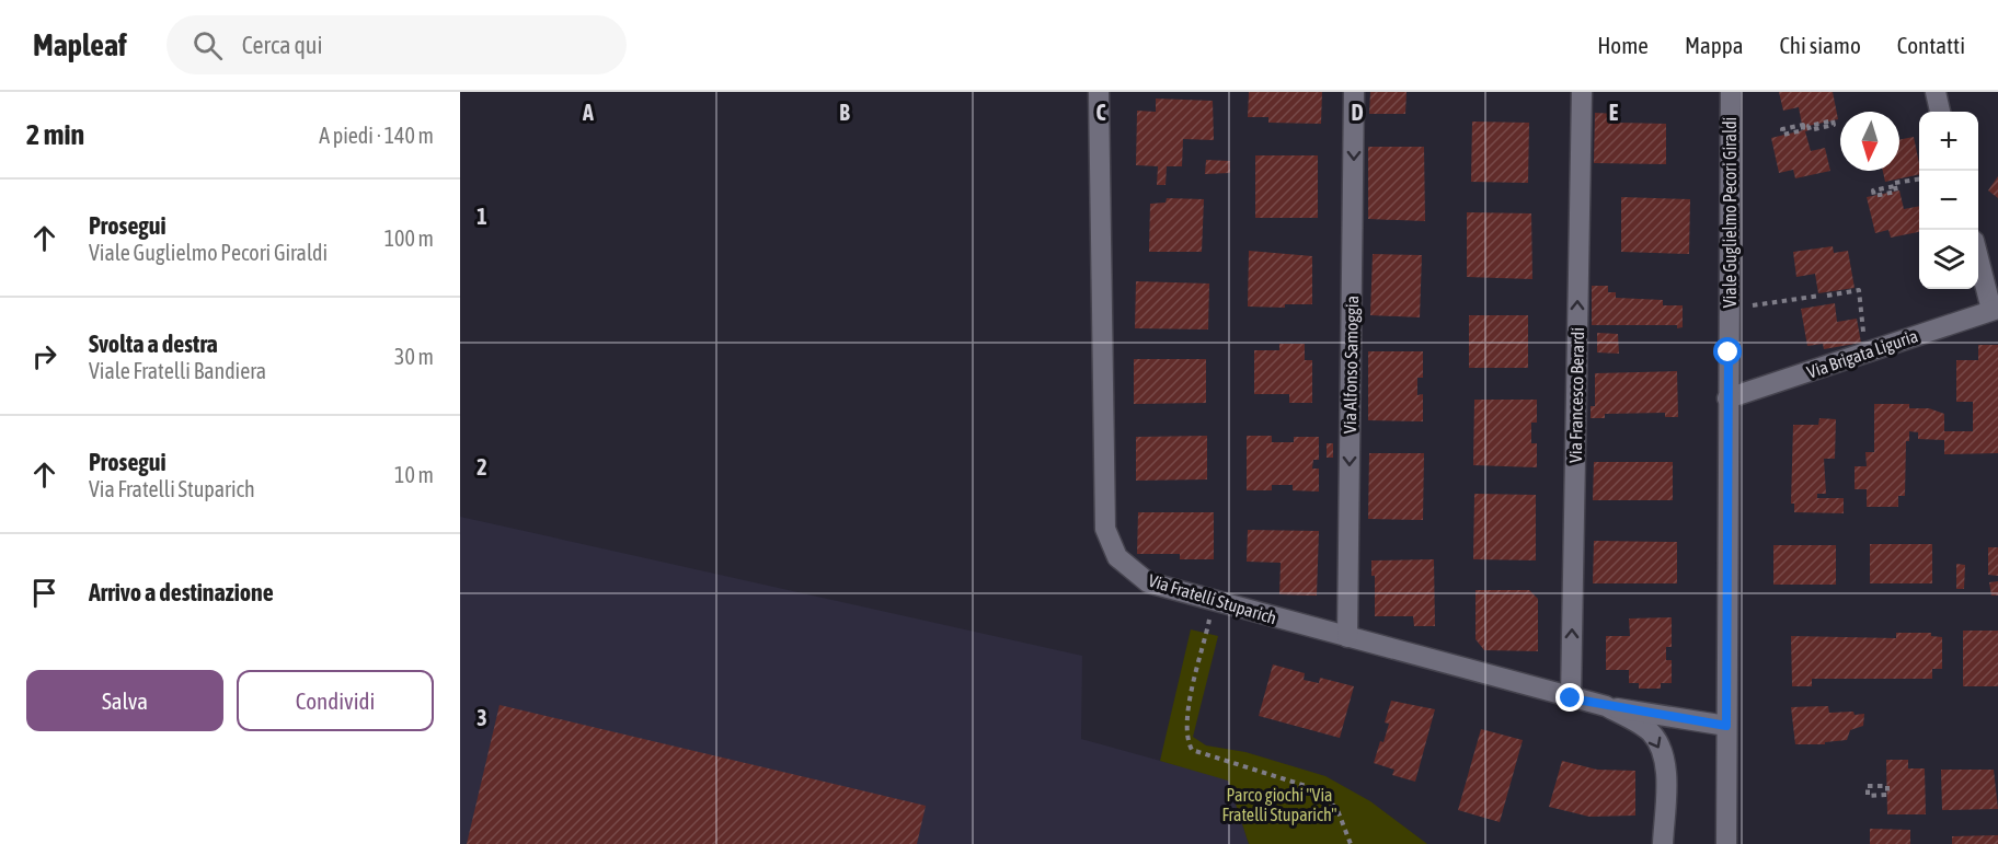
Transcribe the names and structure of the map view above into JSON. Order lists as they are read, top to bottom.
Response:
{
  "streets": {
    "street": [
      "Viale Guglielmo Pecori Giraldi",
      "Via Brigata Liguria",
      "Via Alfonso Samoggia",
      "Via Francesco Berardi",
      "Via Fratelli Stuparich"
    ]
  },
  "crossings": [
    ["Viale Guglielmo Pecori Giraldi", "Via Brigata Liguria"],
    ["Via Alfonso Samoggia", "Via Fratelli Stuparich"],
    ["Via Francesco Berardi", "Via Fratelli Stuparich"]
  ],
  "one_way": ["Via Alfonso Samoggia", "Via Francesco Berardi"],
  "parks": ["Parco giochi \"Via Fratelli Stuparich\""],
  "north": "bottom",
  "page": {
    "header": "Mapleaf",
    "search": "Cerca qui",
    "nav": [
      "Home",
      "Mappa",
      "Chi siamo",
      "Contatti"
    ],
    "heading": ["2 min", "A piedi · 140 m"],
    "map_buttons": ["+", "−"],
    "list": [
      ["Prosegui", "Viale Guglielmo Pecori Giraldi", "100 m"],
      ["Svolta a destra", "Viale Fratelli Bandiera", "30 m"],
      ["Prosegui", "Via Fratelli Stuparich", "10 m"],
      "Arrivo a destinazione"
    ],
    "buttons": ["Salva", "Condividi"]
  },
  "grid": {
    "columns": [
      "A",
      "B",
      "C",
      "D",
      "E"
    ],
    "rows": ["1", "2", "3"]
  }
}
